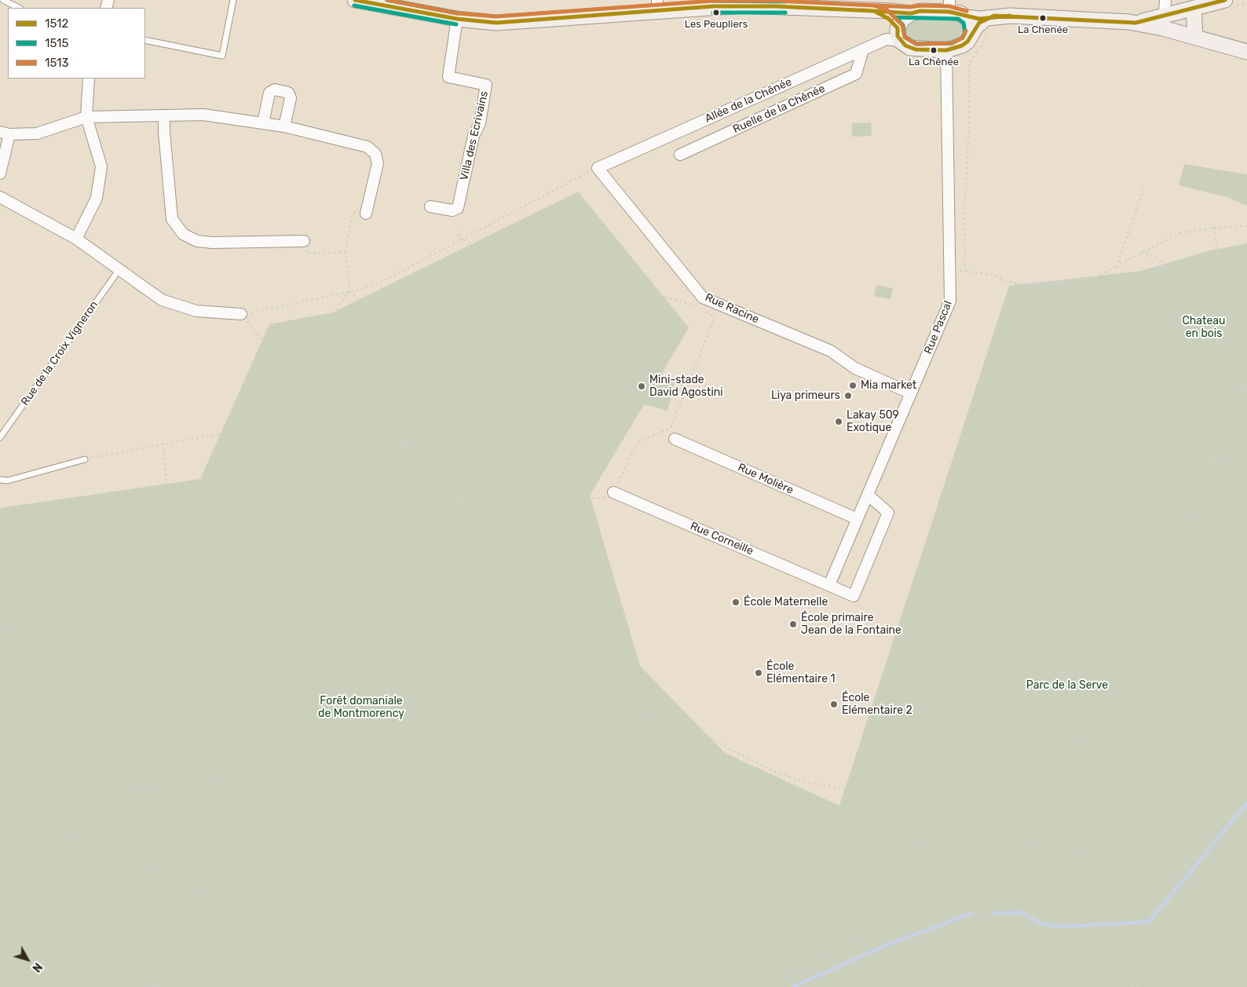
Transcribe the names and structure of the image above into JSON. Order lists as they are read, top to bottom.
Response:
{
  "streets": {
    "street": [
      "Allée de la Chênée",
      "Ruelle de la Chênée",
      "Villa des Ecrivains",
      "Rue Racine",
      "Rue Pascal",
      "Rue Molière",
      "Rue Corneille"
    ],
    "lane": ["Rue de la Croix Vigneron"]
  },
  "crossings": [
    ["Allée de la Chênée", "Ruelle de la Chênée"],
    ["Allée de la Chênée", "Rue Racine"],
    ["Allée de la Chênée", "Rue Pascal"],
    ["Rue Racine", "Rue Pascal"],
    ["Rue Pascal", "Rue Molière"],
    ["Rue Pascal", "Rue Corneille"]
  ],
  "parks": ["Chateau en bois", "Parc de la Serve", "Forêt domaniale de Montmorency"],
  "places": [
    "Les Peupliers",
    "La Chenée",
    "La Chênée",
    "Mia market",
    "Mini-stade David Agostini",
    "Liya primeurs",
    "Lakay 509 Exotique",
    "École Maternelle",
    "École primaire Jean de la Fontaine",
    "École Elémentaire 1",
    "École Elémentaire 2"
  ],
  "lines": ["transit line 1512", "transit line 1515", "transit line 1513"],
  "legend": ["1512", "1515", "1513"],
  "north": "bottom right"
}
